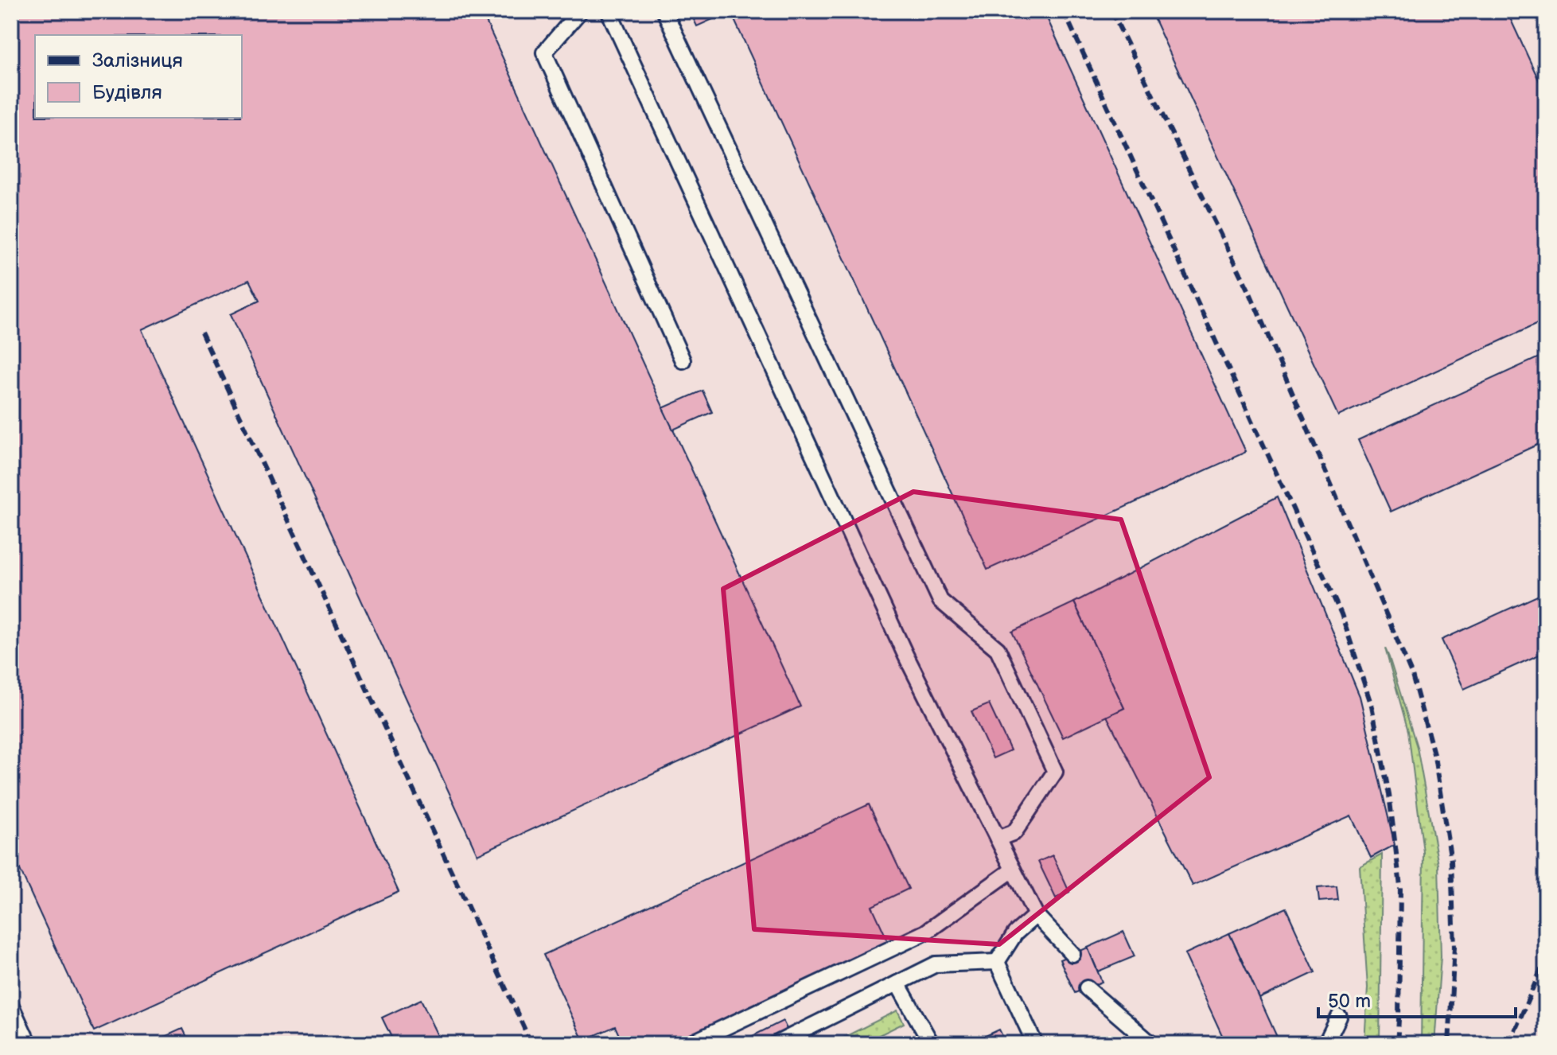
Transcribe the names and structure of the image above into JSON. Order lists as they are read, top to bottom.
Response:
{
  "legend": ["Залізниця", "Будівля"],
  "scale_bar": "50 m"
}
